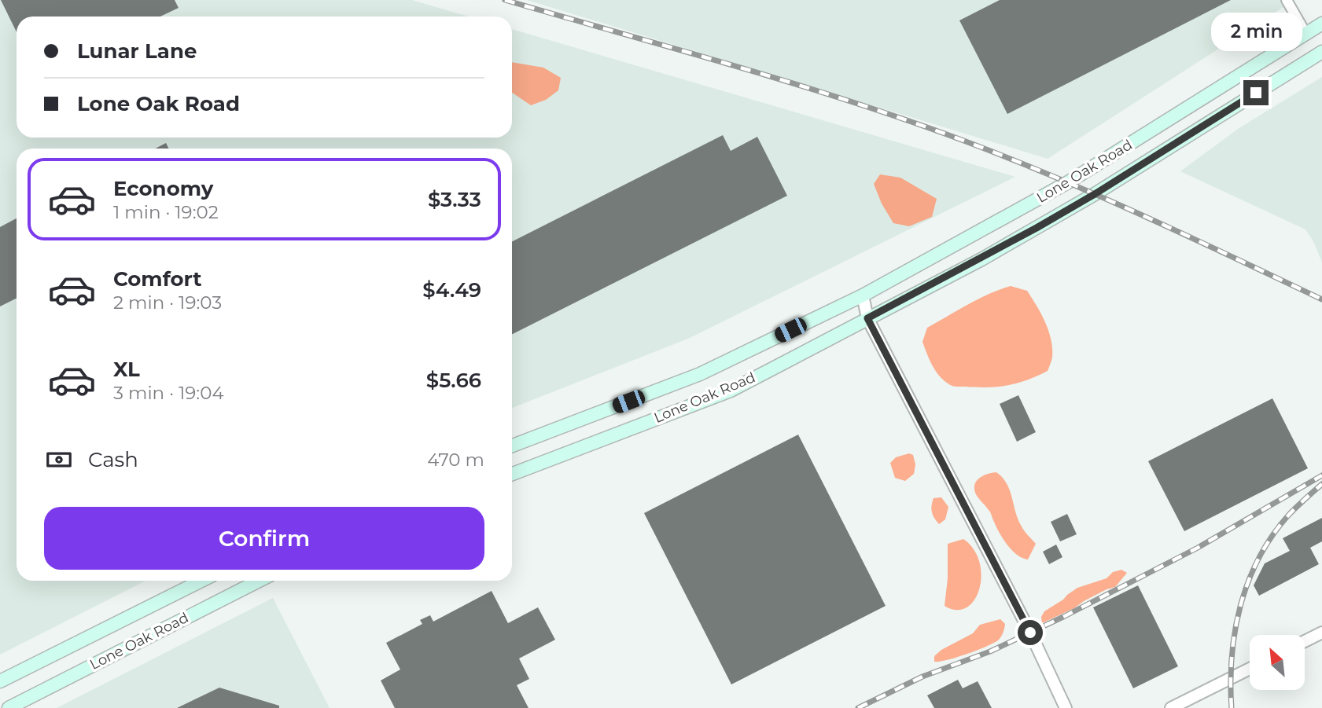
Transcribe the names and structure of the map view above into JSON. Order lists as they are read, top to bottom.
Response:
{
  "streets": {
    "main road": ["Lone Oak Road"]
  },
  "north": "top left",
  "page": {
    "bubble": "2 min",
    "banner": ["Lunar Lane", "Lone Oak Road"],
    "list": [
      {
        "name": "Economy",
        "note": "1 min · 19:02",
        "value": "$3.33"
      },
      {
        "name": "Comfort",
        "note": "2 min · 19:03",
        "value": "$4.49"
      },
      {
        "name": "XL",
        "note": "3 min · 19:04",
        "value": "$5.66"
      }
    ],
    "pay": ["Cash", "470 m"],
    "buttons": "Confirm"
  }
}
